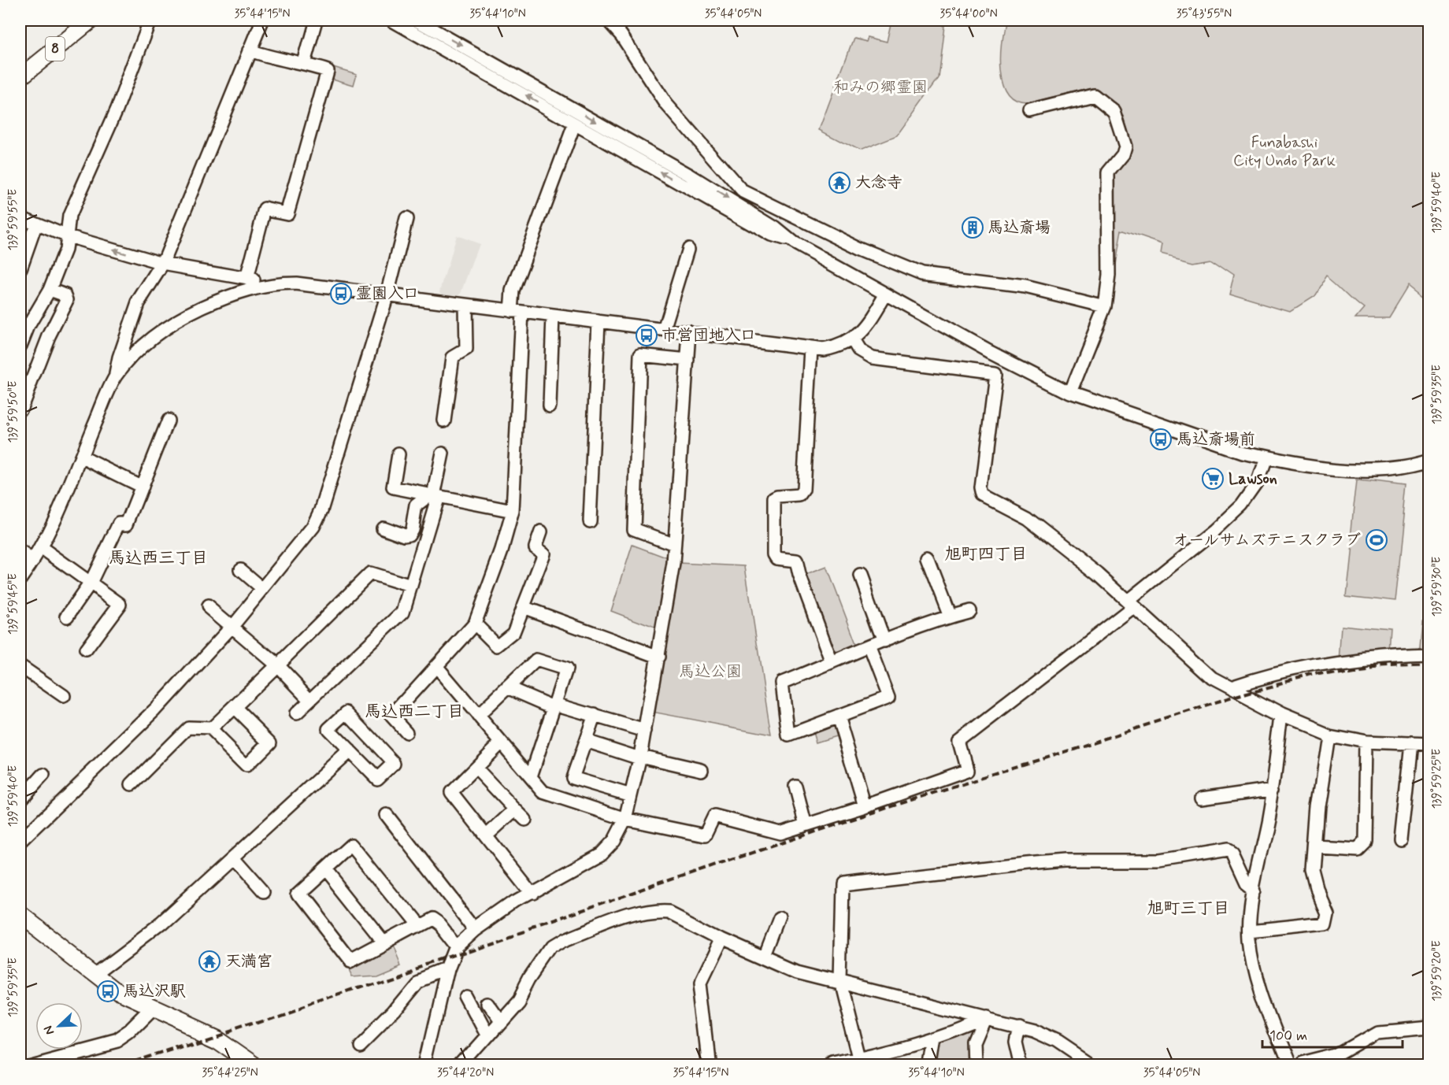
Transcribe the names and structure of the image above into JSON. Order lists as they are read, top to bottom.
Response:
{
  "streets": {
    "main road": ["8"]
  },
  "districts": [
    "旭町四丁目",
    "馬込西三丁目",
    "馬込西二丁目",
    "旭町三丁目"
  ],
  "parks": ["和みの郷霊園", "Funabashi City Undo Park", "馬込公園"],
  "places": {
    "temple": ["大念寺", "天満宮"],
    "building": ["馬込斎場"],
    "bus stop": [
      "霊園入口",
      "市営団地入口",
      "馬込斎場前",
      "馬込沢駅"
    ],
    "supermarket": ["Lawson"],
    "sports": ["オールサムズテニスクラブ"]
  },
  "scale_bar": "100 m",
  "north": "bottom left",
  "coordinates": [
    "35°44'15\"N",
    "35°44'10\"N",
    "35°44'05\"N",
    "35°44'00\"N",
    "35°43'55\"N",
    "139°59'40\"E",
    "139°59'55\"E",
    "139°59'35\"E",
    "139°59'50\"E",
    "139°59'30\"E",
    "139°59'45\"E",
    "139°59'25\"E",
    "139°59'20\"E",
    "35°44'25\"N",
    "35°44'20\"N"
  ]
}
